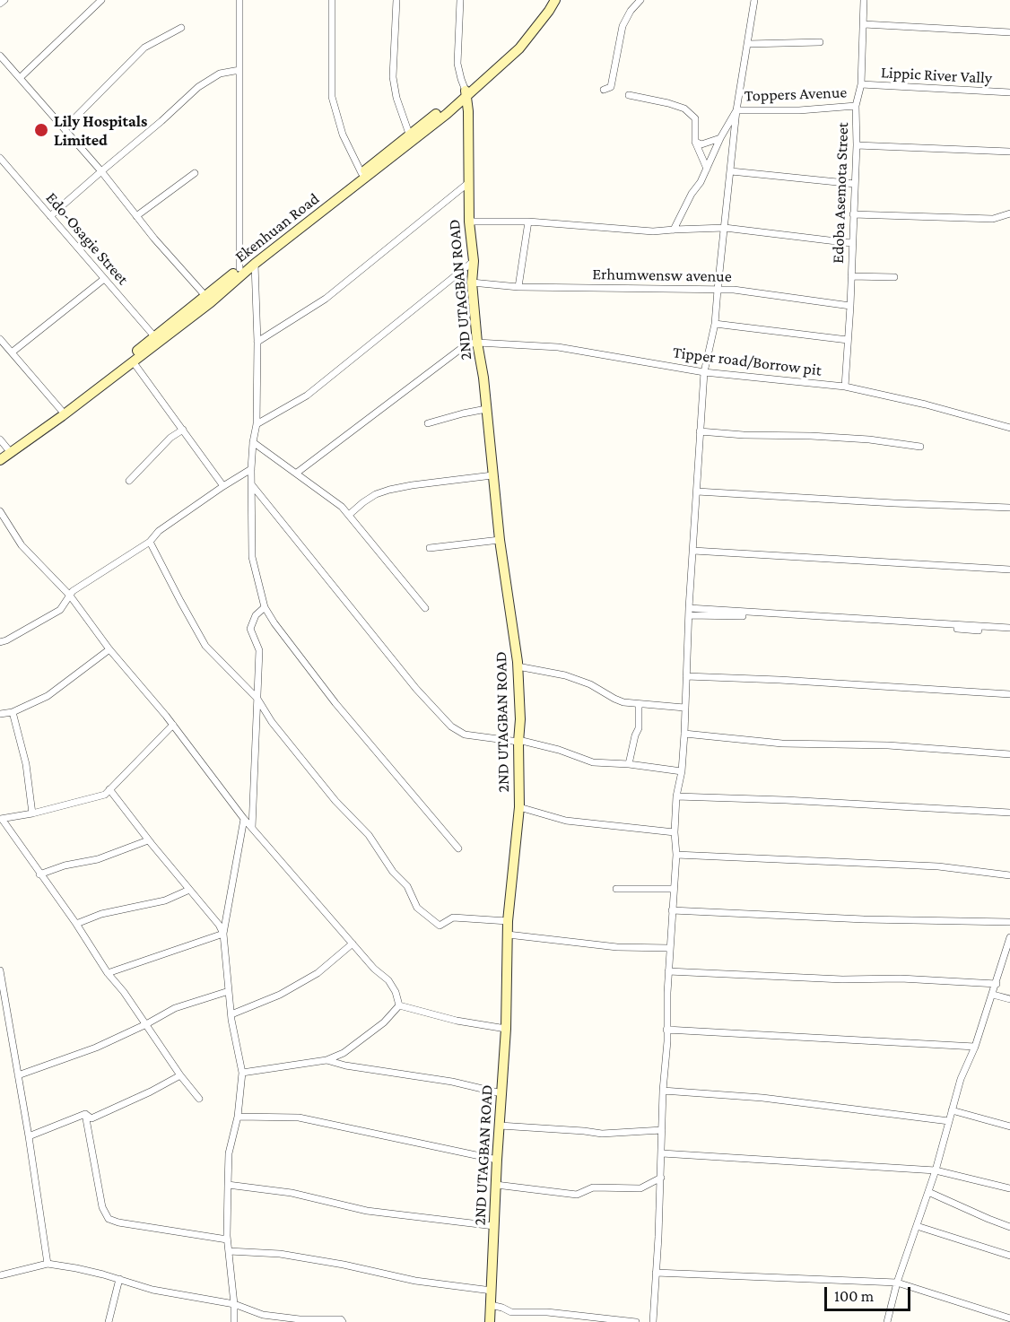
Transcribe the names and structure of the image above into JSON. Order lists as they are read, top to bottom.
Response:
{
  "streets": {
    "main road": ["Ekenhuan Road", "2ND UTAGBAN ROAD"],
    "street": [
      "Lippic River Vally",
      "Toppers Avenue",
      "Edoba Asemota Street",
      "Edo-Osagie Street",
      "Erhumwensw avenue",
      "Tipper road/Borrow pit"
    ]
  },
  "crossings": [
    ["Lippic River Vally", "Edoba Asemota Street"],
    ["Toppers Avenue", "Edoba Asemota Street"],
    ["Edoba Asemota Street", "Erhumwensw avenue"],
    ["Edoba Asemota Street", "Tipper road/Borrow pit"],
    ["Ekenhuan Road", "Edo-Osagie Street"],
    ["Ekenhuan Road", "2ND UTAGBAN ROAD"],
    ["Erhumwensw avenue", "2ND UTAGBAN ROAD"],
    ["2ND UTAGBAN ROAD", "Tipper road/Borrow pit"]
  ],
  "places": ["Lily Hospitals Limited"],
  "scale_bar": "100 m"
}
